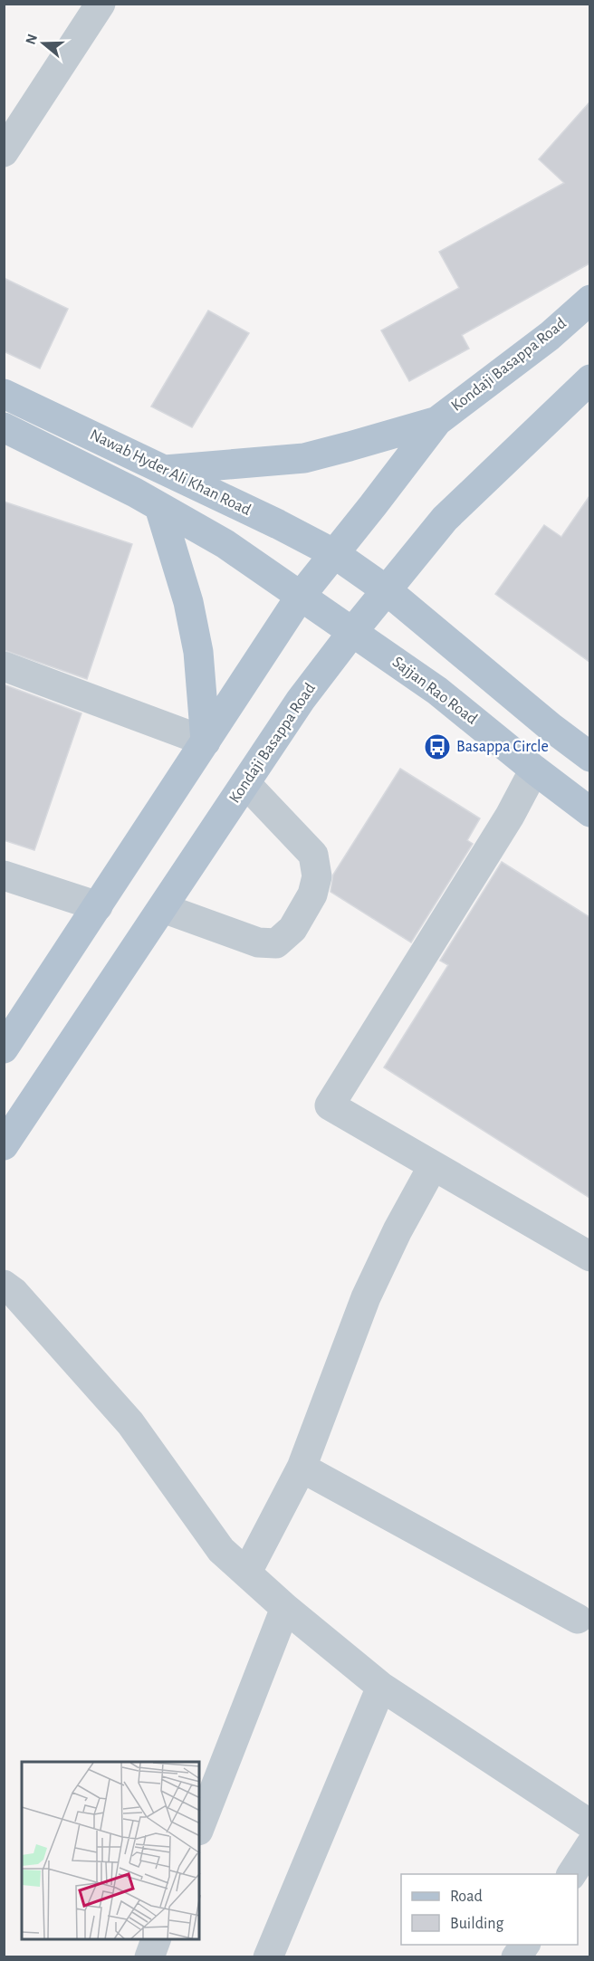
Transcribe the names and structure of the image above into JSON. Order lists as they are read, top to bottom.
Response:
{
  "streets": {
    "main road": ["Kondaji Basappa Road", "Nawab Hyder Ali Khan Road", "Sajjan Rao Road"]
  },
  "crossings": [
    ["Kondaji Basappa Road", "Nawab Hyder Ali Khan Road"],
    ["Kondaji Basappa Road", "Sajjan Rao Road"],
    ["Nawab Hyder Ali Khan Road", "Sajjan Rao Road"]
  ],
  "places": {
    "bus stop": ["Basappa Circle"]
  },
  "legend": ["Road", "Building"],
  "north": "left"
}
